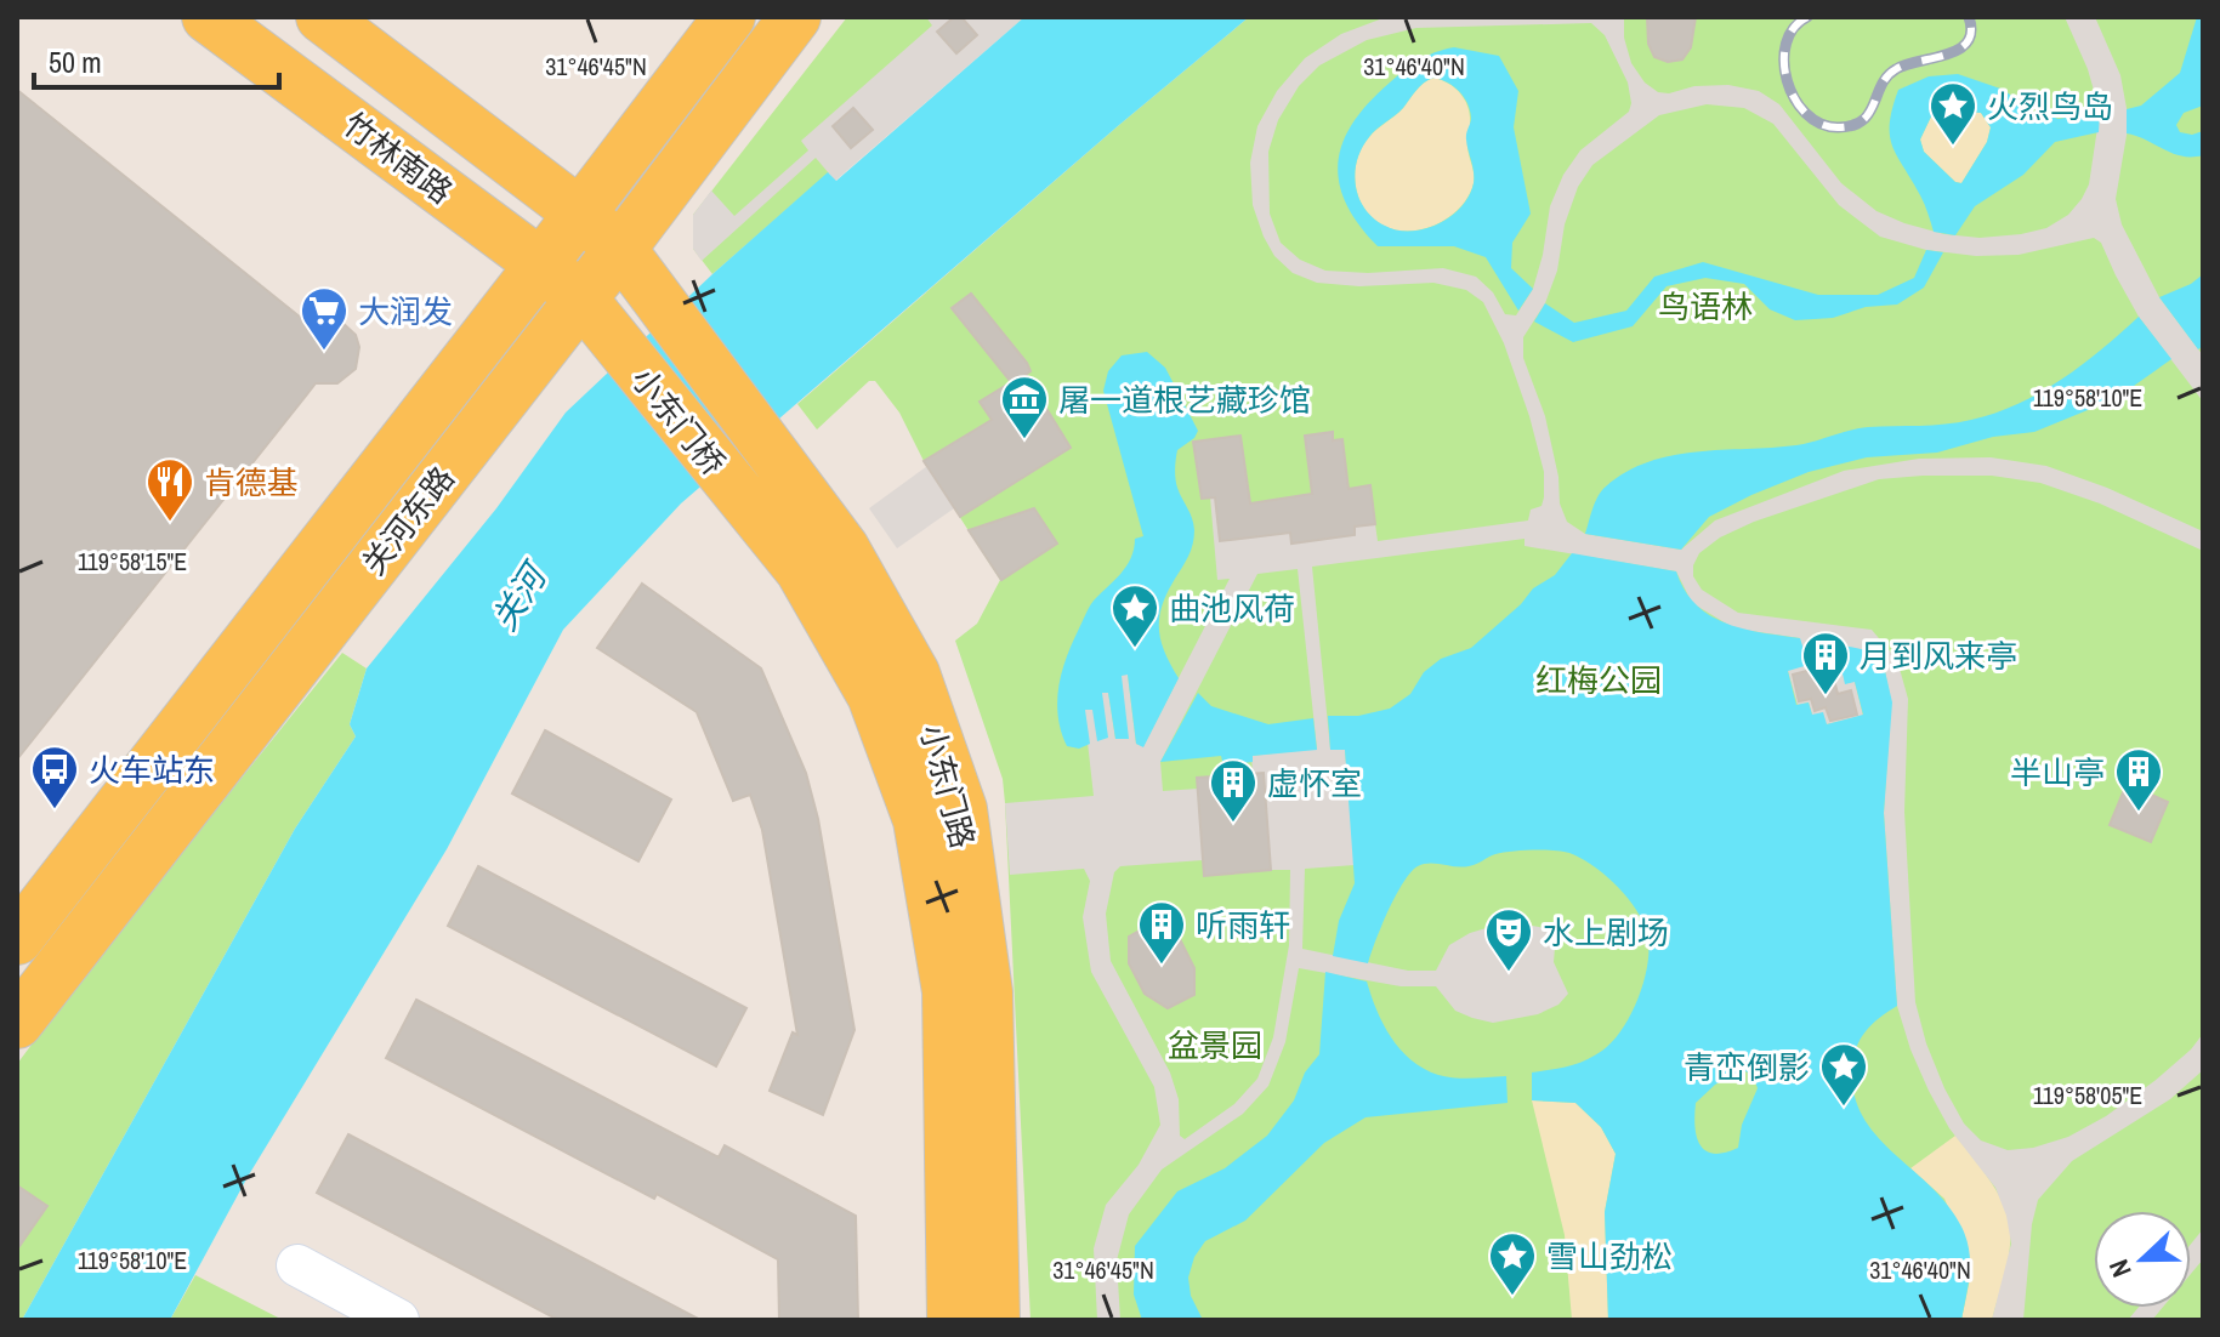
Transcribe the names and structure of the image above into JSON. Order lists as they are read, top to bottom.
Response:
{
  "streets": {
    "main road": [
      "竹林南路",
      "小东门桥",
      "关河东路",
      "小东门路"
    ]
  },
  "crossings": [
    ["竹林南路", "关河东路"],
    ["小东门桥", "关河东路"],
    ["小东门桥", "小东门路"]
  ],
  "water": ["关河"],
  "parks": ["鸟语林", "红梅公园", "盆景园"],
  "places": {
    "place": [
      "火烈鸟岛",
      "曲池风荷",
      "青峦倒影",
      "雪山劲松"
    ],
    "supermarket": ["大润发"],
    "museum": ["屠一道根艺藏珍馆"],
    "restaurant": ["肯德基"],
    "building": [
      "月到风来亭",
      "半山亭",
      "虚怀室",
      "听雨轩"
    ],
    "bus stop": ["火车站东"],
    "theatre": ["水上剧场"]
  },
  "scale_bar": "50 m",
  "north": "left",
  "coordinates": [
    "31°46'45\"N",
    "31°46'40\"N",
    "119°58'10\"E",
    "119°58'15\"E",
    "119°58'05\"E"
  ]
}
